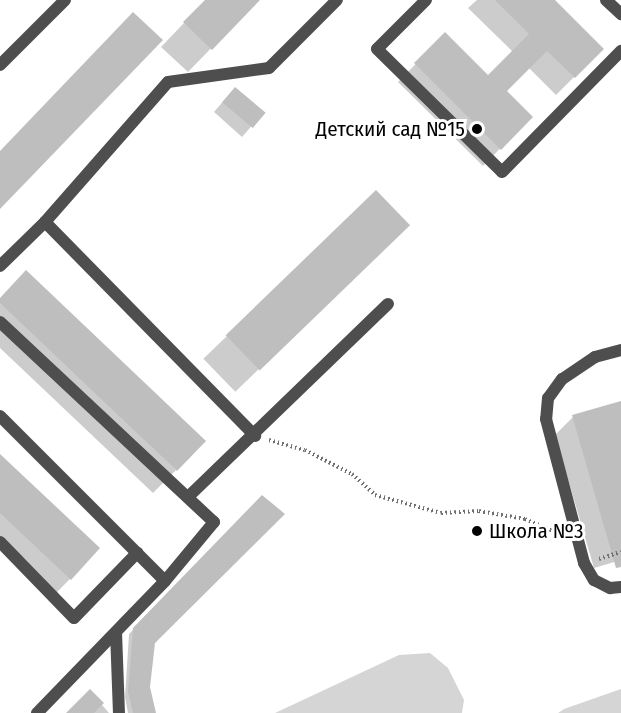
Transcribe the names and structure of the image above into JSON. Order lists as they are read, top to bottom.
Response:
{
  "places": ["Детский сад №15", "Школа №3"]
}
